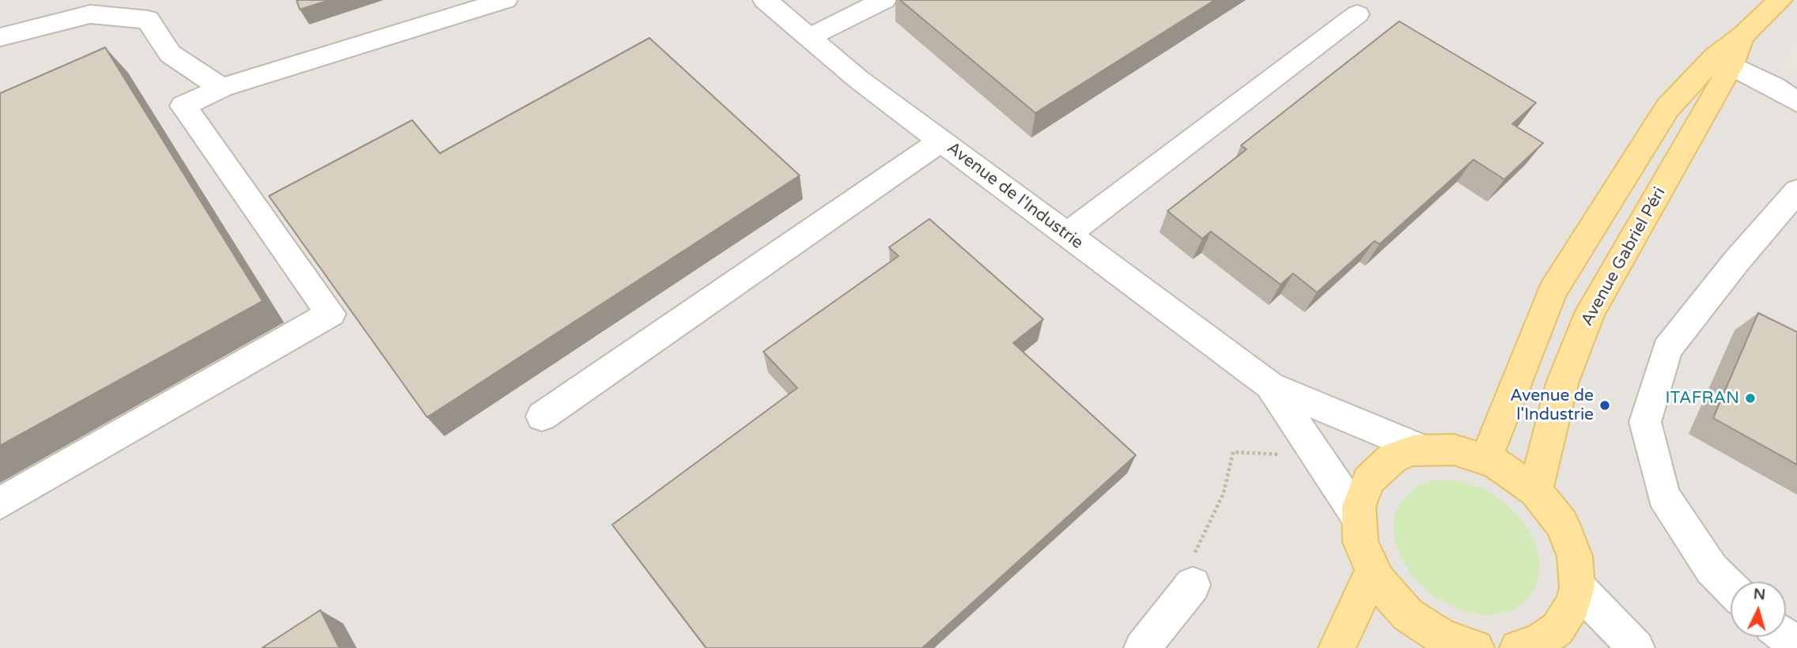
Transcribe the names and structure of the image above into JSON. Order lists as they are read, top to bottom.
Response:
{
  "streets": {
    "main road": ["Avenue Gabriel Péri"],
    "street": ["Avenue de l'Industrie"]
  },
  "places": ["ITAFRAN", "Avenue de l'Industrie"],
  "north": "top"
}
